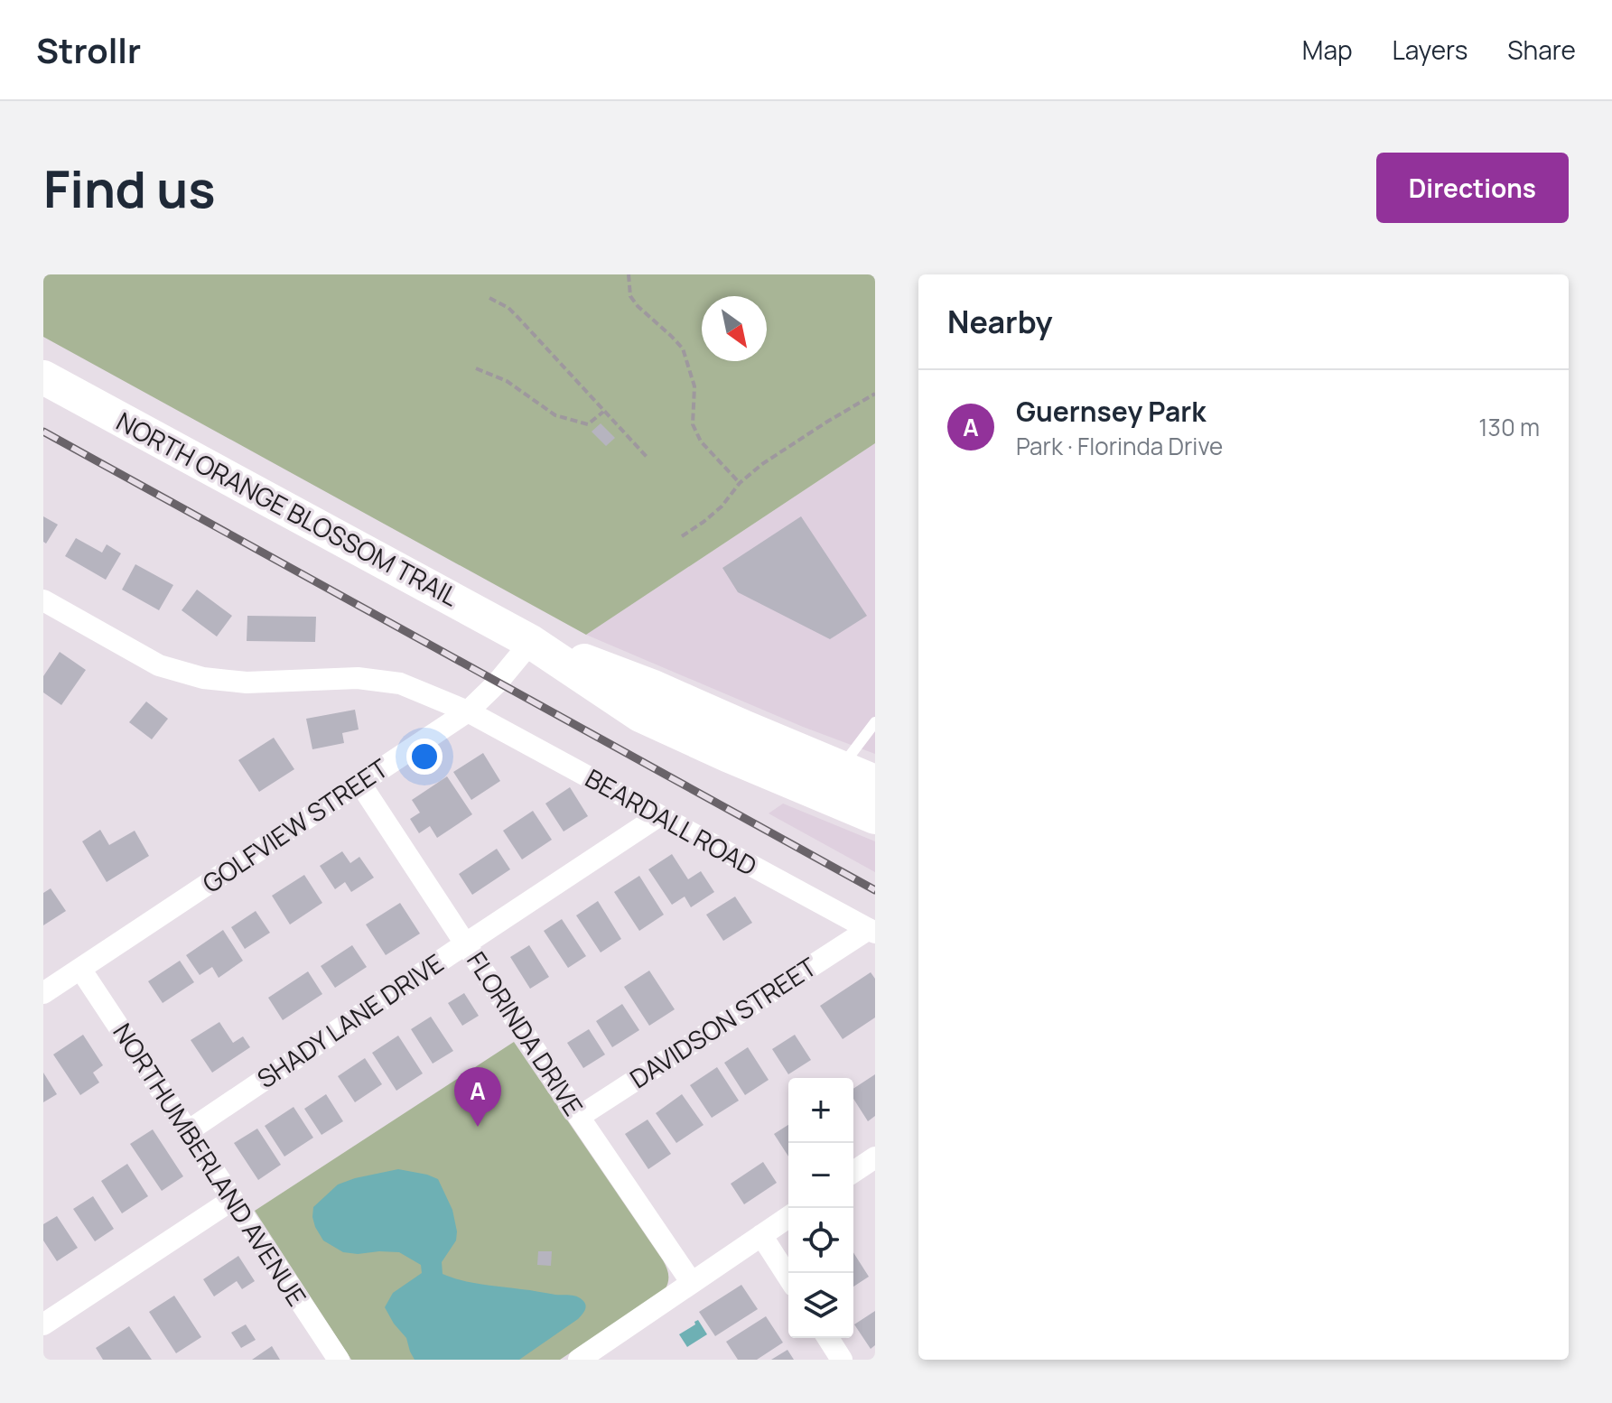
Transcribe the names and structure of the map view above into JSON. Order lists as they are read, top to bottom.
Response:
{
  "streets": {
    "main road": ["NORTH ORANGE BLOSSOM TRAIL"],
    "street": [
      "BEARDALL ROAD",
      "GOLFVIEW STREET",
      "SHADY LANE DRIVE",
      "DAVIDSON STREET",
      "FLORINDA DRIVE",
      "NORTHUMBERLAND AVENUE"
    ]
  },
  "crossings": [
    ["NORTH ORANGE BLOSSOM TRAIL", "GOLFVIEW STREET"],
    ["BEARDALL ROAD", "GOLFVIEW STREET"],
    ["BEARDALL ROAD", "SHADY LANE DRIVE"],
    ["BEARDALL ROAD", "DAVIDSON STREET"],
    ["GOLFVIEW STREET", "FLORINDA DRIVE"],
    ["GOLFVIEW STREET", "NORTHUMBERLAND AVENUE"],
    ["SHADY LANE DRIVE", "FLORINDA DRIVE"],
    ["SHADY LANE DRIVE", "NORTHUMBERLAND AVENUE"],
    ["DAVIDSON STREET", "FLORINDA DRIVE"]
  ],
  "north": "bottom right",
  "page": {
    "header": "Strollr",
    "nav": ["Map", "Layers", "Share"],
    "buttons": "Directions",
    "title": "Find us",
    "heading": "Nearby",
    "list": [
      {
        "mark": "A",
        "name": "Guernsey Park",
        "note": "Park · Florinda Drive",
        "value": "130 m"
      }
    ],
    "pins": "A",
    "map_buttons": ["+", "−"]
  }
}
